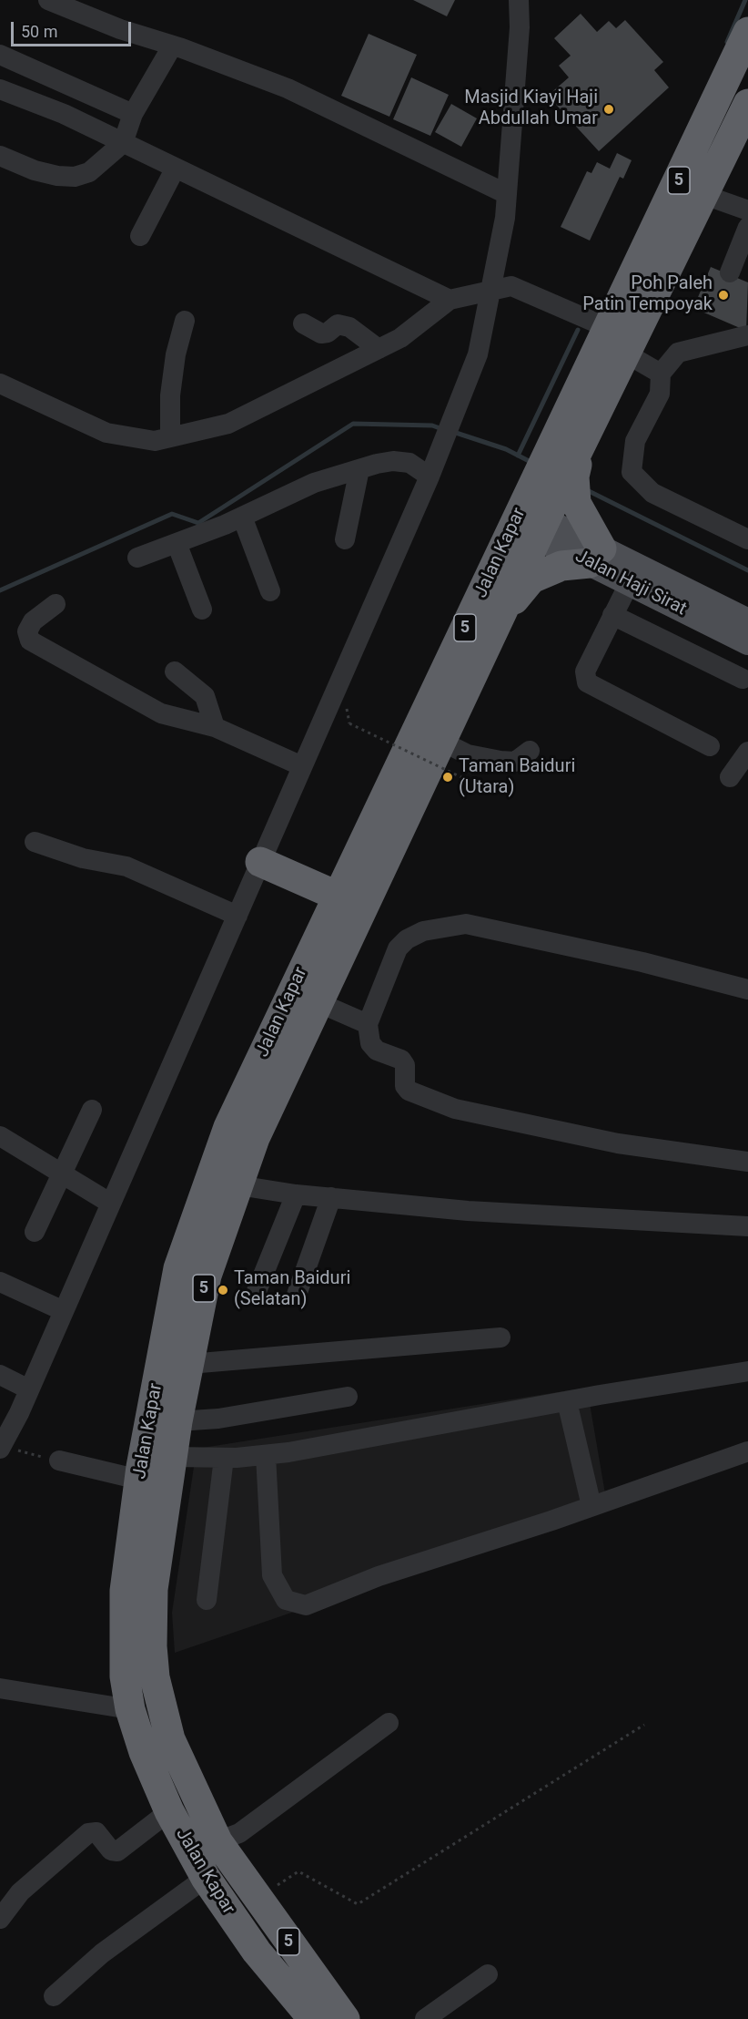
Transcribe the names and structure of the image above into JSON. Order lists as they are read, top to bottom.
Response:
{
  "streets": {
    "highway": ["5", "Jalan Kapar"],
    "main road": ["Jalan Haji Sirat"]
  },
  "crossings": [
    ["Jalan Kapar", "Jalan Haji Sirat"]
  ],
  "places": [
    "Masjid Kiayi Haji Abdullah Umar",
    "Poh Paleh Patin Tempoyak",
    "Taman Baiduri (Utara)",
    "Taman Baiduri (Selatan)"
  ],
  "scale_bar": "50 m"
}
